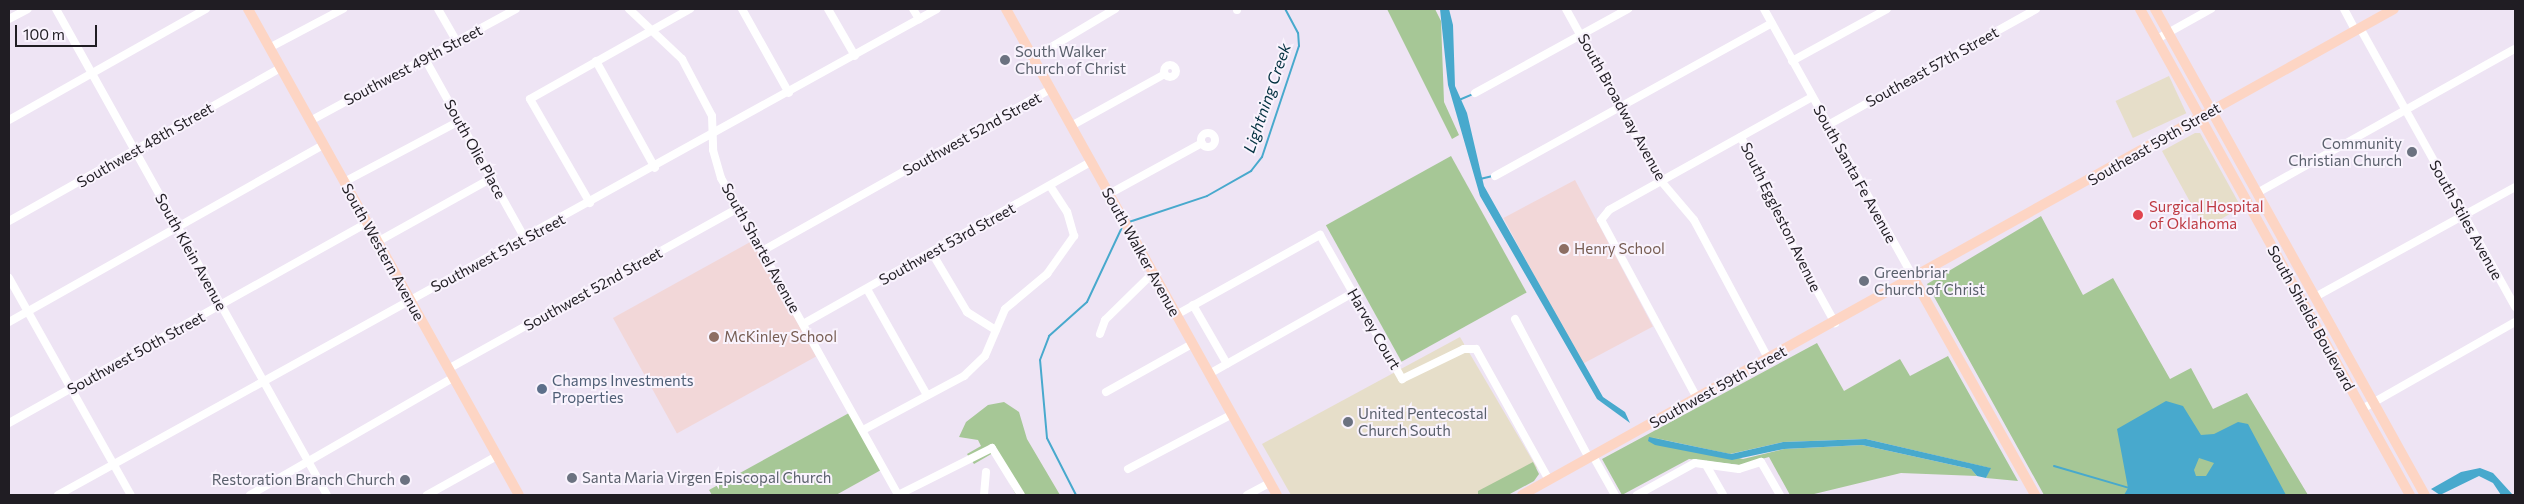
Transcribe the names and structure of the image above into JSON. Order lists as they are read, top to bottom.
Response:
{
  "streets": {
    "main road": [
      "Southeast 59th Street",
      "South Santa Fe Avenue",
      "South Western Avenue",
      "South Walker Avenue",
      "South Shields Boulevard",
      "Southwest 59th Street"
    ],
    "street": [
      "Southwest 49th Street",
      "Southeast 57th Street",
      "South Broadway Avenue",
      "Southwest 52nd Street",
      "Southwest 48th Street",
      "South Olie Place",
      "South Eggleston Avenue",
      "South Stiles Avenue",
      "Southwest 53rd Street",
      "South Shartel Avenue",
      "South Klein Avenue",
      "Southwest 51st Street",
      "Harvey Court",
      "Southwest 50th Street"
    ]
  },
  "crossings": [
    ["Southwest 49th Street", "South Olie Place"],
    ["Southwest 49th Street", "South Western Avenue"],
    ["Southeast 57th Street", "South Santa Fe Avenue"],
    ["South Broadway Avenue", "Southwest 59th Street"],
    ["Southwest 52nd Street", "South Shartel Avenue"],
    ["Southwest 52nd Street", "South Klein Avenue"],
    ["Southwest 52nd Street", "South Western Avenue"],
    ["Southwest 52nd Street", "South Walker Avenue"],
    ["Southeast 59th Street", "South Santa Fe Avenue"],
    ["Southeast 59th Street", "South Stiles Avenue"],
    ["Southeast 59th Street", "South Shields Boulevard"],
    ["Southeast 59th Street", "Southwest 59th Street"],
    ["Southwest 48th Street", "South Klein Avenue"],
    ["Southwest 48th Street", "South Western Avenue"],
    ["South Olie Place", "Southwest 51st Street"],
    ["South Santa Fe Avenue", "Southwest 59th Street"],
    ["South Eggleston Avenue", "Southwest 59th Street"],
    ["Southwest 53rd Street", "South Shartel Avenue"],
    ["Southwest 53rd Street", "South Walker Avenue"],
    ["South Shartel Avenue", "Southwest 51st Street"],
    ["South Klein Avenue", "Southwest 51st Street"],
    ["South Klein Avenue", "Southwest 50th Street"],
    ["South Western Avenue", "Southwest 51st Street"],
    ["South Western Avenue", "Southwest 50th Street"],
    ["Harvey Court", "Southwest 59th Street"]
  ],
  "water": ["Lightning Creek"],
  "places": [
    "South Walker Church of Christ",
    "Community Christian Church",
    "Surgical Hospital of Oklahoma",
    "Henry School",
    "Greenbriar Church of Christ",
    "McKinley School",
    "Champs Investments Properties",
    "United Pentecostal Church South",
    "Santa Maria Virgen Episcopal Church",
    "Restoration Branch Church"
  ],
  "scale_bar": "100 m"
}
